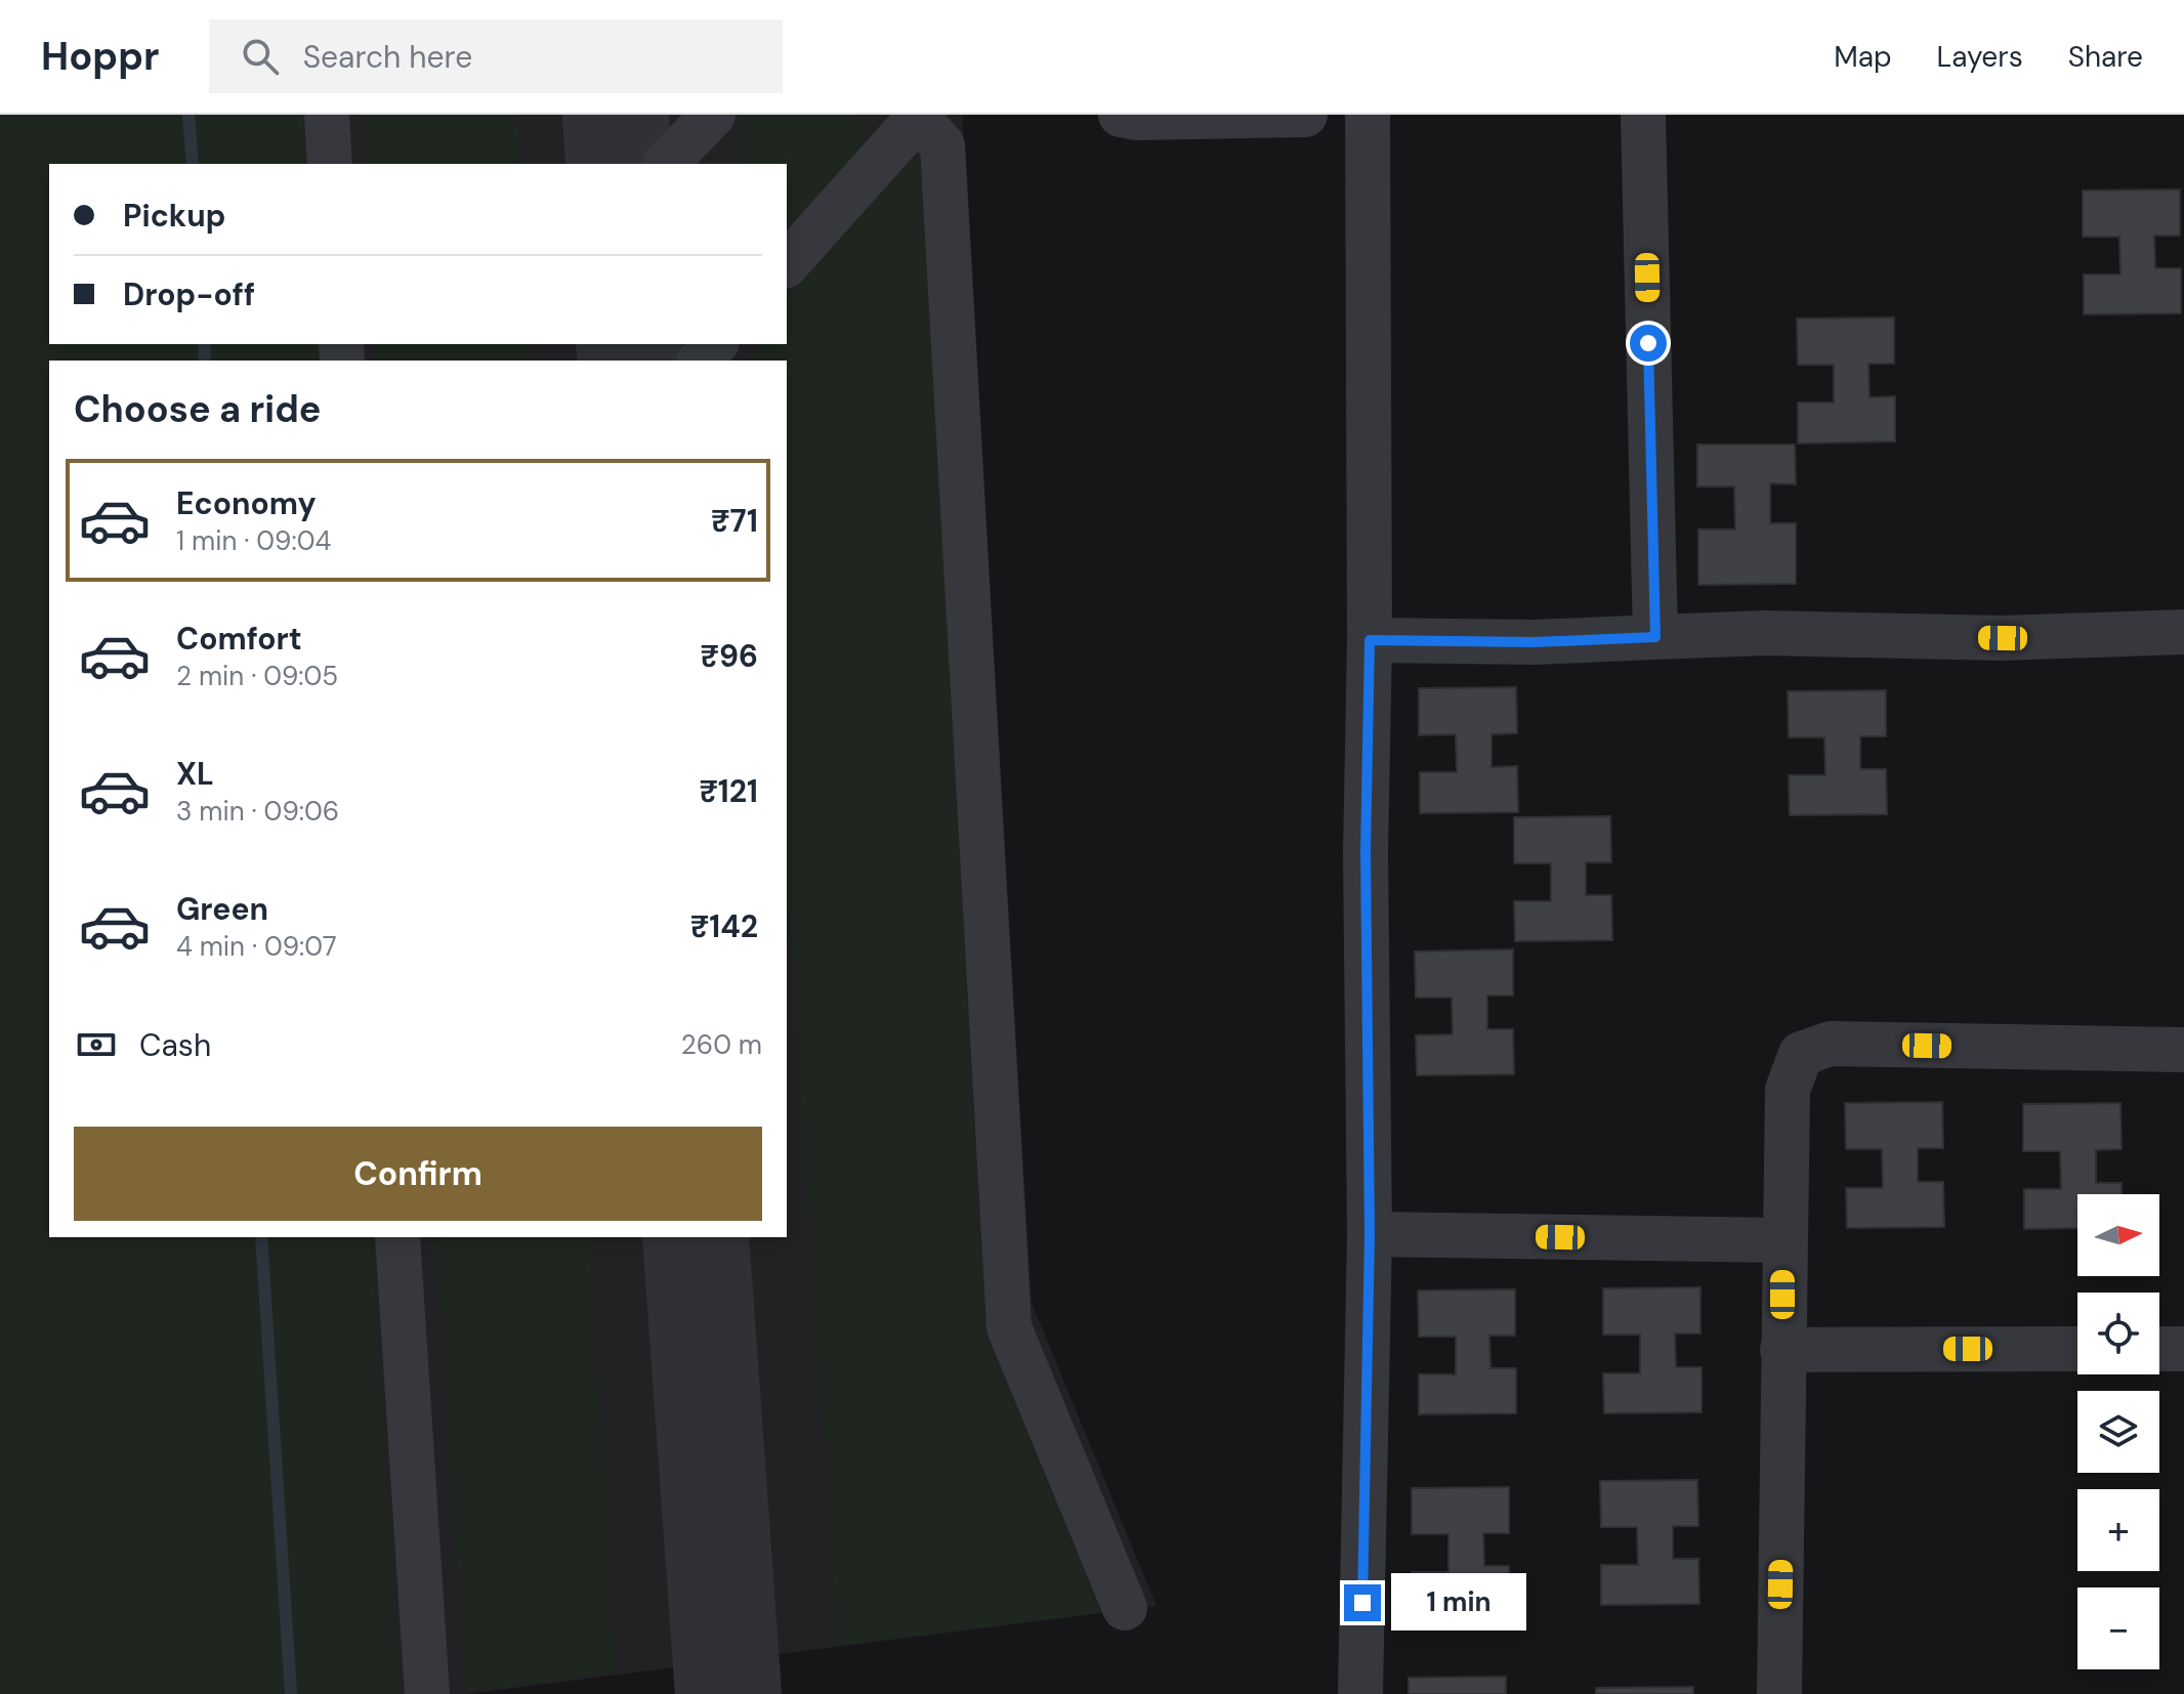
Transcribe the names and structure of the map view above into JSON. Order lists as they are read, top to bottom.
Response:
{
  "north": "right",
  "page": {
    "header": "Hoppr",
    "search": "Search here",
    "nav": ["Map", "Layers", "Share"],
    "banner": ["Pickup", "Drop-off"],
    "heading": "Choose a ride",
    "list": [
      {
        "name": "Economy",
        "note": "1 min · 09:04",
        "value": "₹71"
      },
      {
        "name": "Comfort",
        "note": "2 min · 09:05",
        "value": "₹96"
      },
      {
        "name": "XL",
        "note": "3 min · 09:06",
        "value": "₹121"
      },
      {
        "name": "Green",
        "note": "4 min · 09:07",
        "value": "₹142"
      }
    ],
    "pay": ["Cash", "260 m"],
    "buttons": "Confirm",
    "map_buttons": ["+", "−"],
    "bubble": "1 min"
  }
}
